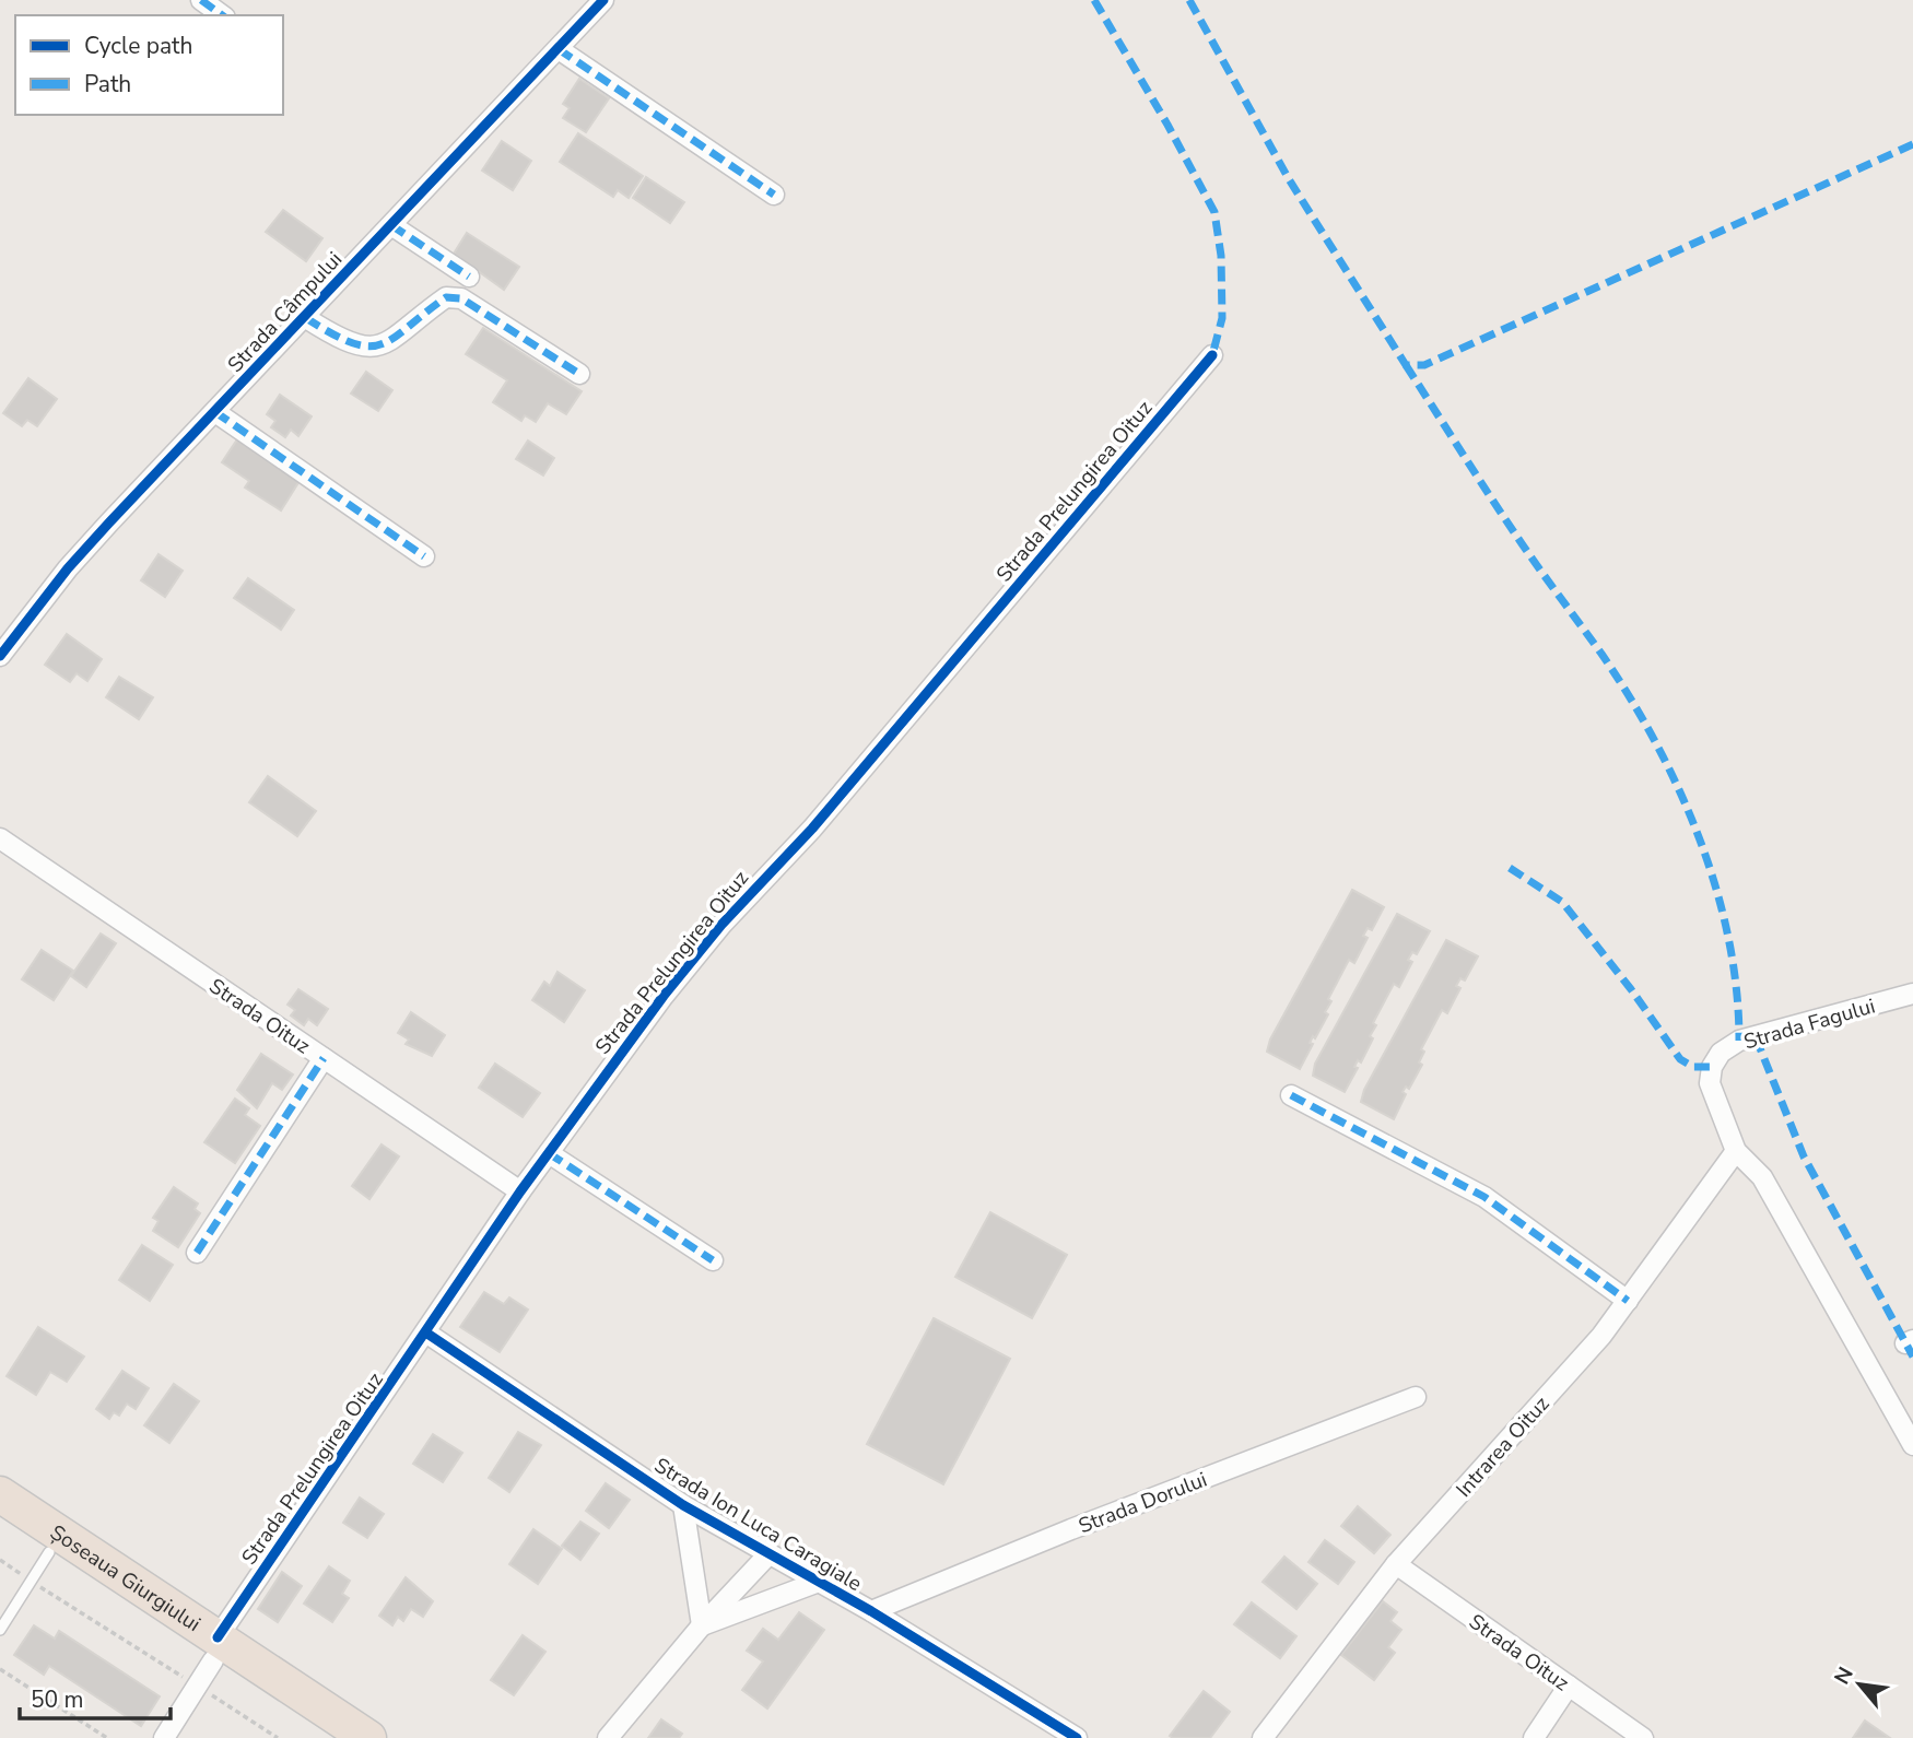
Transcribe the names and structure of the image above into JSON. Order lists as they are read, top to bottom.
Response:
{
  "streets": {
    "highway": ["Șoseaua Giurgiului"],
    "street": [
      "Strada Câmpului",
      "Strada Prelungirea Oituz",
      "Strada Oituz",
      "Strada Fagului",
      "Intrarea Oituz",
      "Strada Dorului",
      "Strada Ion Luca Caragiale"
    ]
  },
  "crossings": [
    ["Strada Prelungirea Oituz", "Strada Oituz"],
    ["Strada Prelungirea Oituz", "Strada Ion Luca Caragiale"],
    ["Strada Prelungirea Oituz", "Șoseaua Giurgiului"],
    ["Strada Oituz", "Intrarea Oituz"],
    ["Strada Fagului", "Intrarea Oituz"],
    ["Strada Dorului", "Strada Ion Luca Caragiale"]
  ],
  "legend": ["Cycle path", "Path"],
  "scale_bar": "50 m",
  "north": "top left"
}
